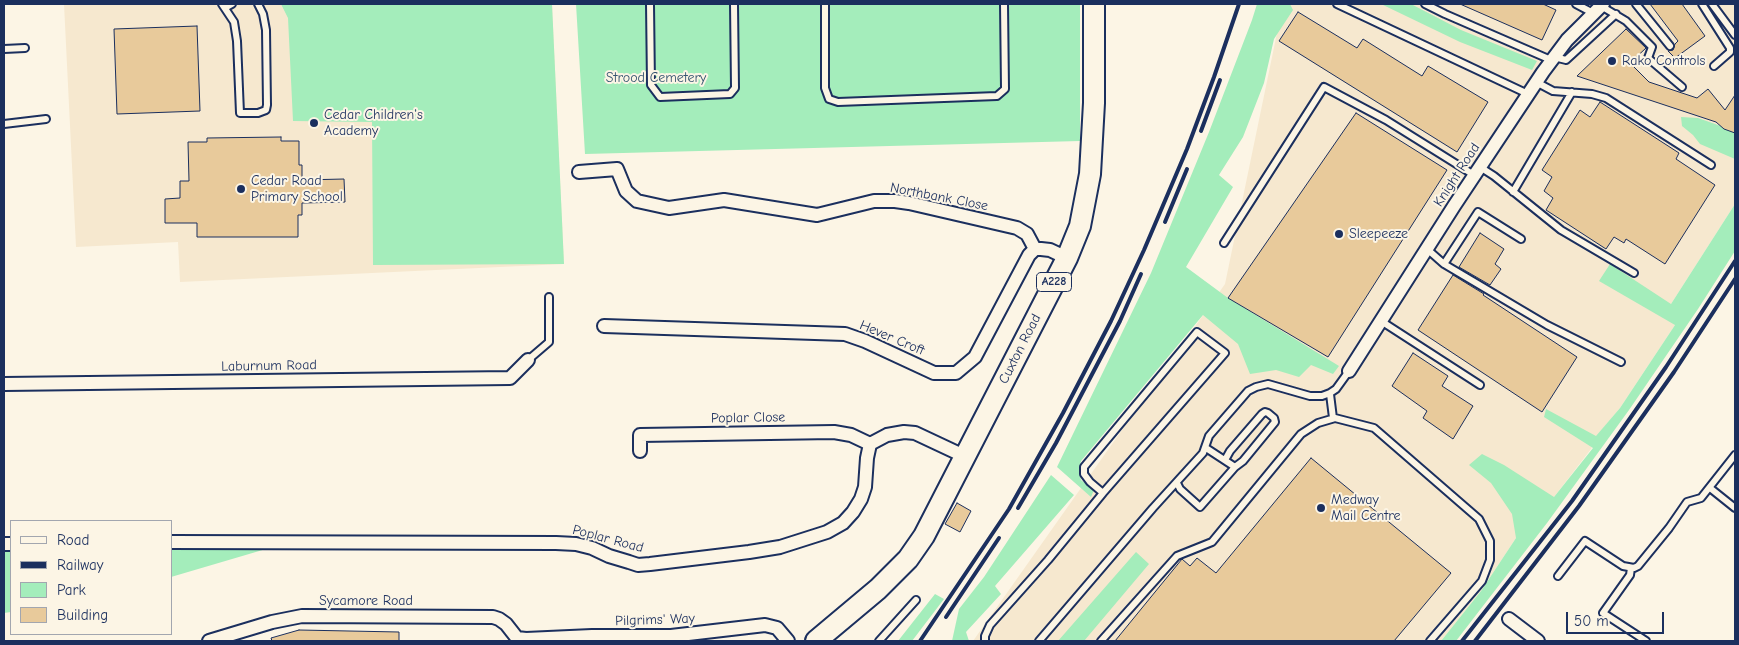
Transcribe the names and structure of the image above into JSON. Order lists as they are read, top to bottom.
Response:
{
  "streets": {
    "main road": ["A228", "Cuxton Road"],
    "street": [
      "Knight Road",
      "Northbank Close",
      "Hever Croft",
      "Laburnum Road",
      "Poplar Close",
      "Poplar Road",
      "Sycamore Road",
      "Pilgrims' Way"
    ]
  },
  "crossings": [
    ["Northbank Close", "Hever Croft"],
    ["Poplar Close", "Poplar Road"],
    ["Sycamore Road", "Pilgrims' Way"]
  ],
  "parks": ["Strood Cemetery"],
  "places": [
    "Rako Controls",
    "Cedar Children's Academy",
    "Cedar Road Primary School",
    "Sleepeeze",
    "Medway Mail Centre"
  ],
  "legend": [
    "Road",
    "Railway",
    "Park",
    "Building"
  ],
  "scale_bar": "50 m"
}
